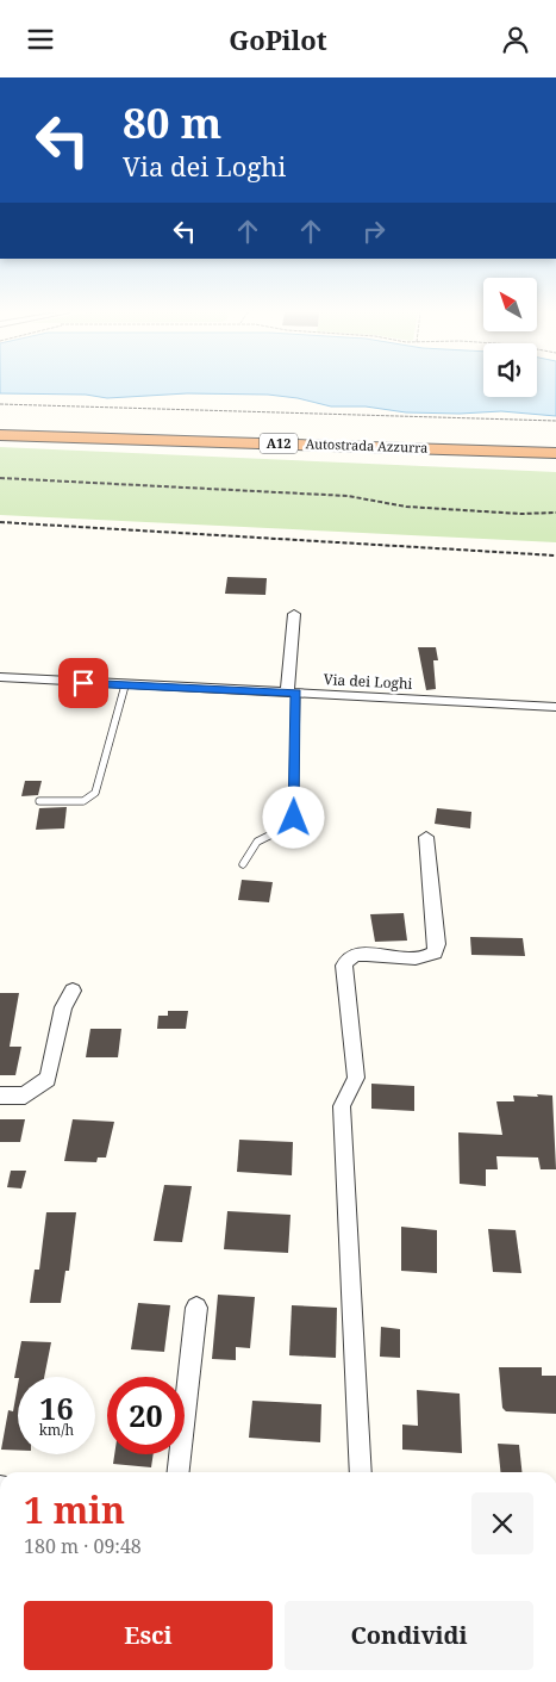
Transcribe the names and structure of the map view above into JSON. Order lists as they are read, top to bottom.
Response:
{
  "streets": {
    "highway": ["A12", "Autostrada Azzurra"],
    "street": ["Via dei Loghi"]
  },
  "north": "top left",
  "page": {
    "header": "GoPilot",
    "turn": ["80 m", "Via dei Loghi"],
    "speed": "16 km/h",
    "limit": "20",
    "heading": ["1 min", "180 m · 09:48"],
    "buttons": ["Esci", "Condividi"]
  }
}
